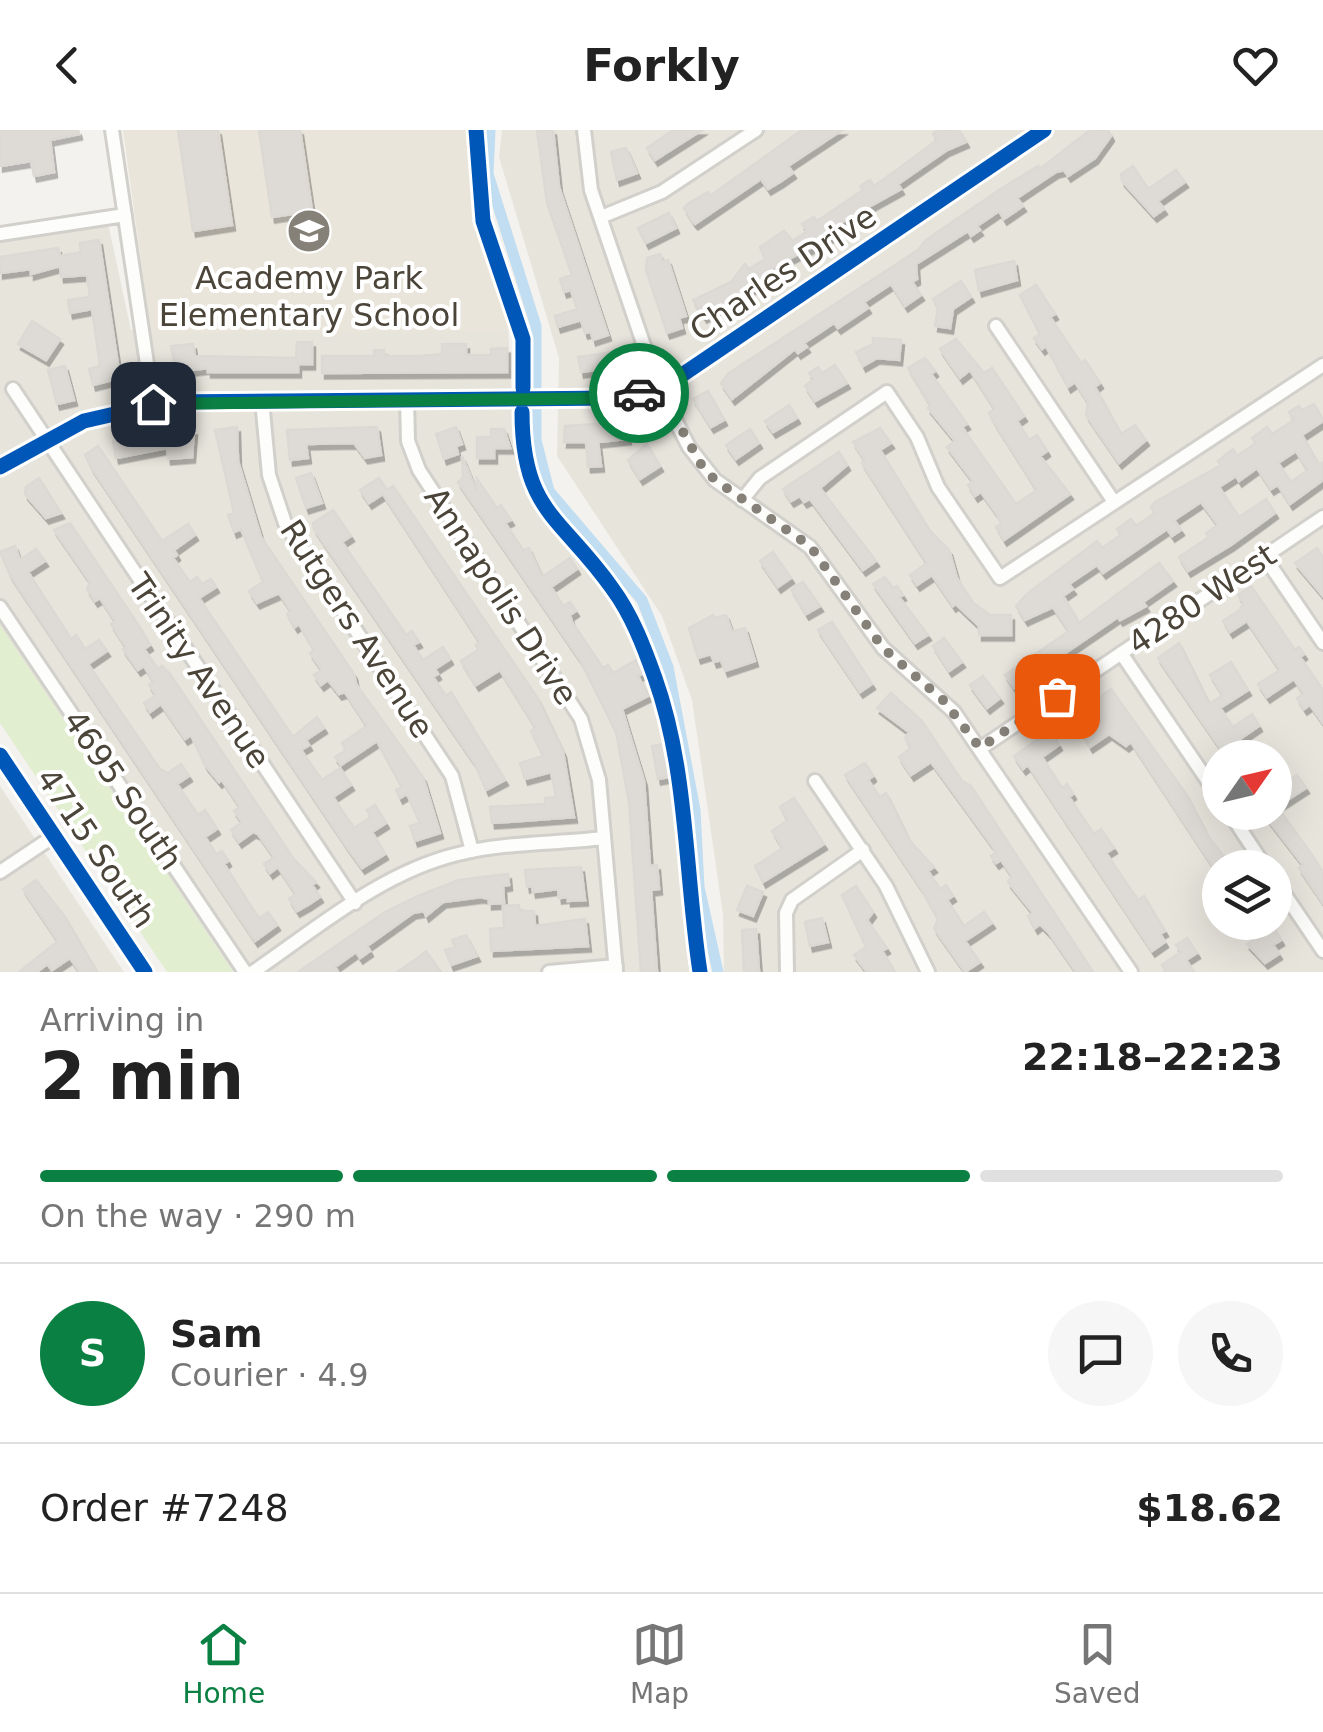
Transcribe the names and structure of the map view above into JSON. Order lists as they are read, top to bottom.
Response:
{
  "streets": {
    "main road": ["4715 South"],
    "street": [
      "Charles Drive",
      "Annapolis Drive",
      "4280 West",
      "Rutgers Avenue",
      "Trinity Avenue",
      "4695 South"
    ]
  },
  "crossings": [
    ["Charles Drive", "Annapolis Drive"],
    ["Charles Drive", "Rutgers Avenue"],
    ["Charles Drive", "Trinity Avenue"]
  ],
  "places": {
    "school or university": ["Academy Park Elementary School"]
  },
  "north": "top right",
  "page": {
    "header": "Forkly",
    "heading": ["2 min", "Arriving in", "22:18–22:23"],
    "panel": [
      "Sam",
      "Courier · 4.9",
      "Order #7248",
      "$18.62"
    ],
    "bar": "On the way · 290 m",
    "round": "S",
    "tabs": ["Home", "Map", "Saved"]
  }
}
